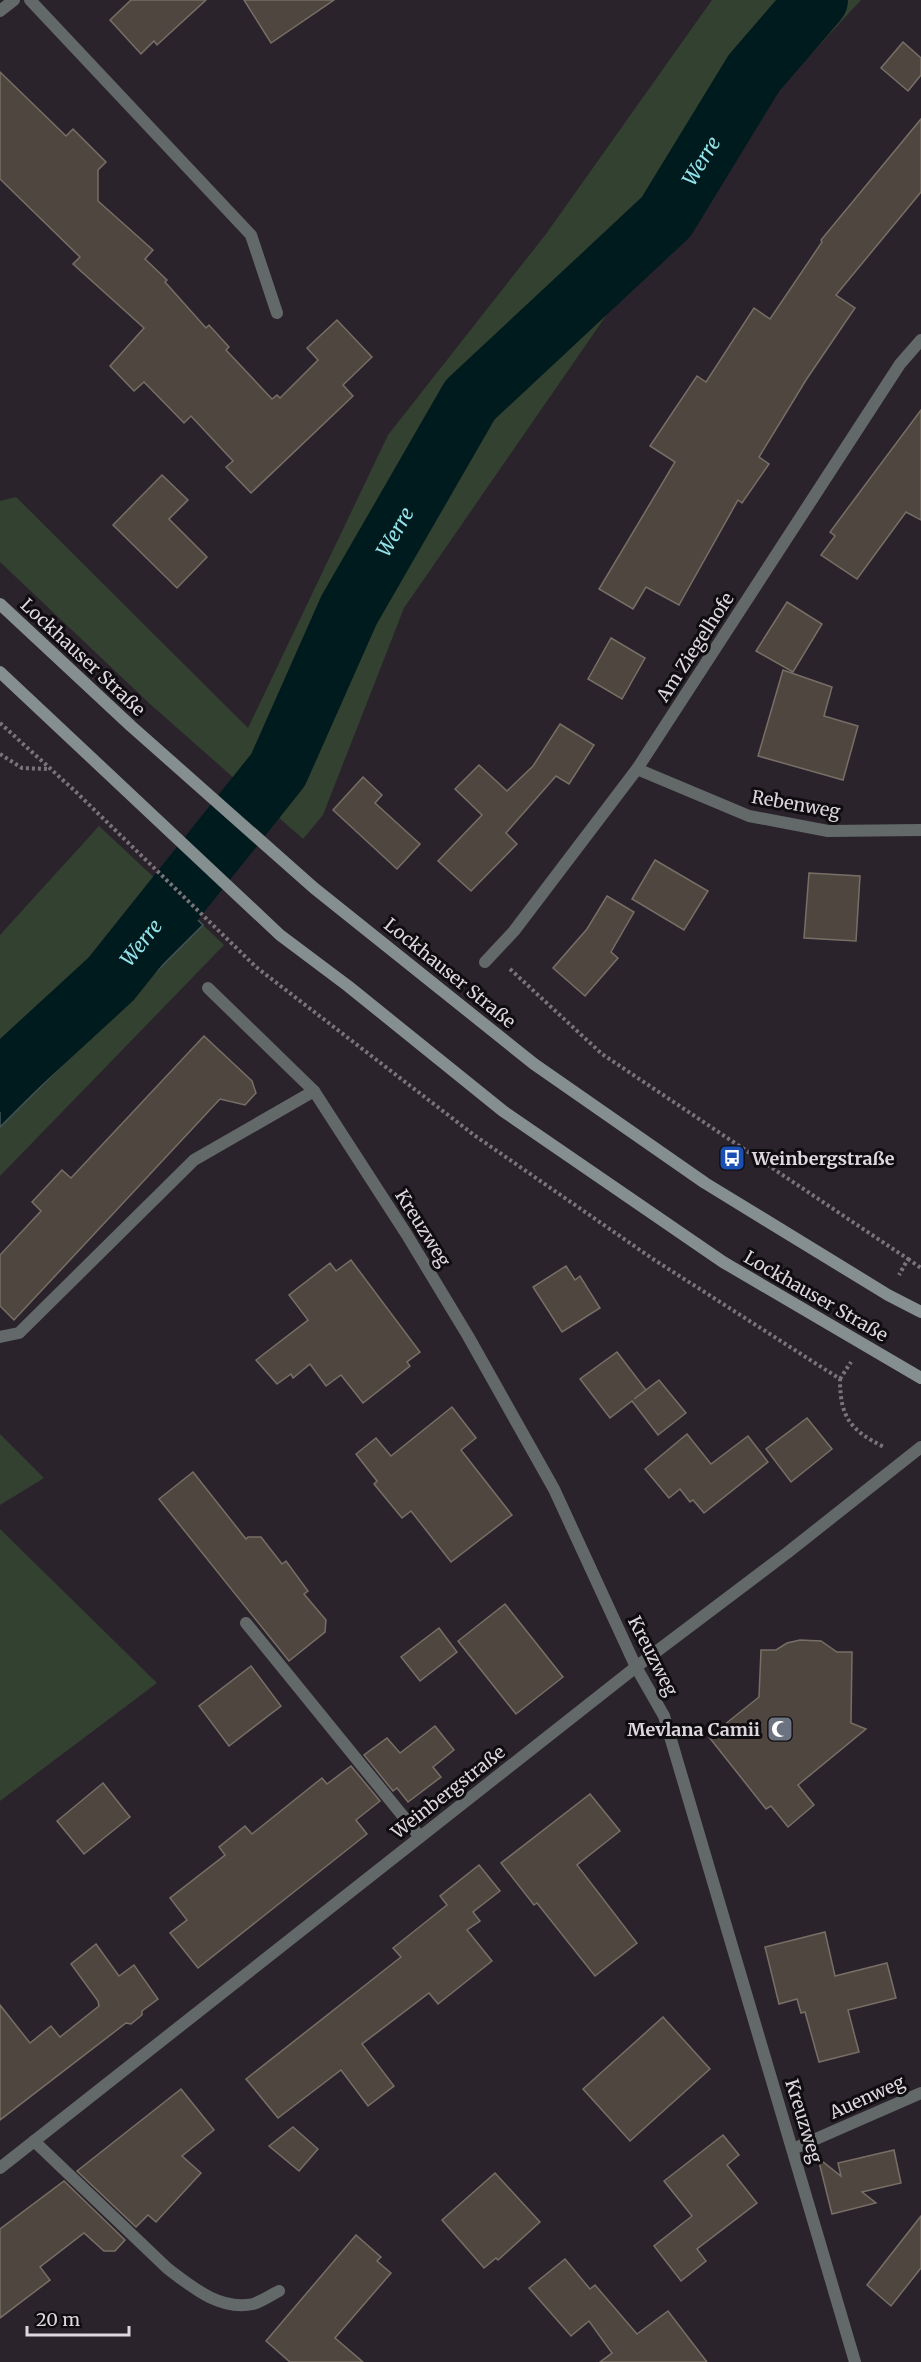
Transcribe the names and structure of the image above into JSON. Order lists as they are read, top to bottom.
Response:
{
  "streets": {
    "main road": ["Lockhauser Straße"],
    "street": [
      "Am Ziegelhofe",
      "Rebenweg",
      "Kreuzweg",
      "Weinbergstraße",
      "Auenweg"
    ]
  },
  "crossings": [
    ["Am Ziegelhofe", "Rebenweg"],
    ["Kreuzweg", "Weinbergstraße"],
    ["Kreuzweg", "Auenweg"]
  ],
  "water": ["Werre"],
  "places": {
    "bus stop": ["Weinbergstraße"],
    "mosque": ["Mevlana Camii"]
  },
  "scale_bar": "20 m"
}
